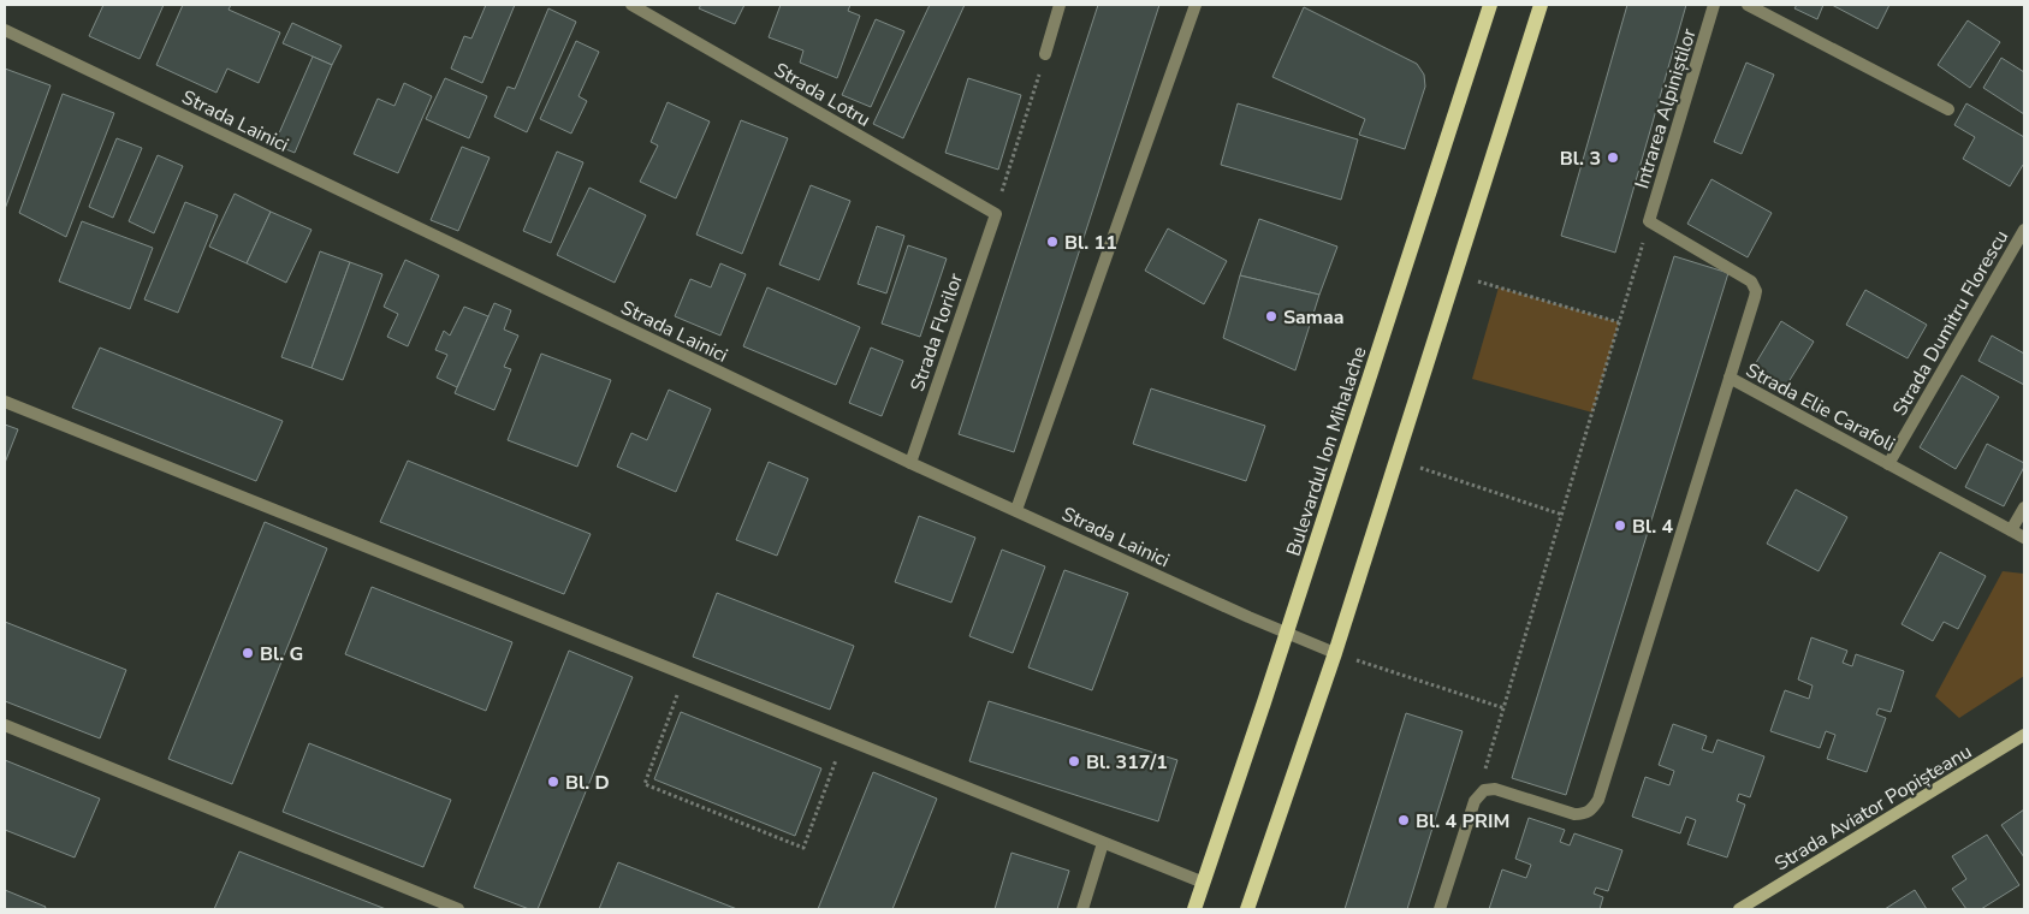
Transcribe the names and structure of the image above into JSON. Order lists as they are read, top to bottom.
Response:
{
  "streets": {
    "main road": ["Bulevardul Ion Mihalache"],
    "street": [
      "Strada Lotru",
      "Intrarea Alpiniștilor",
      "Strada Lainici",
      "Strada Dumitru Florescu",
      "Strada Florilor",
      "Strada Elie Carafoli",
      "Strada Aviator Popișteanu"
    ]
  },
  "crossings": [
    ["Strada Lotru", "Strada Florilor"],
    ["Intrarea Alpiniștilor", "Strada Elie Carafoli"],
    ["Strada Lainici", "Strada Florilor"],
    ["Strada Lainici", "Bulevardul Ion Mihalache"],
    ["Strada Dumitru Florescu", "Strada Elie Carafoli"]
  ],
  "places": [
    "Bl. 3",
    "Bl. 11",
    "Samaa",
    "Bl. 4",
    "Bl. G",
    "Bl. 317/1",
    "Bl. D",
    "Bl. 4 PRIM"
  ]
}
